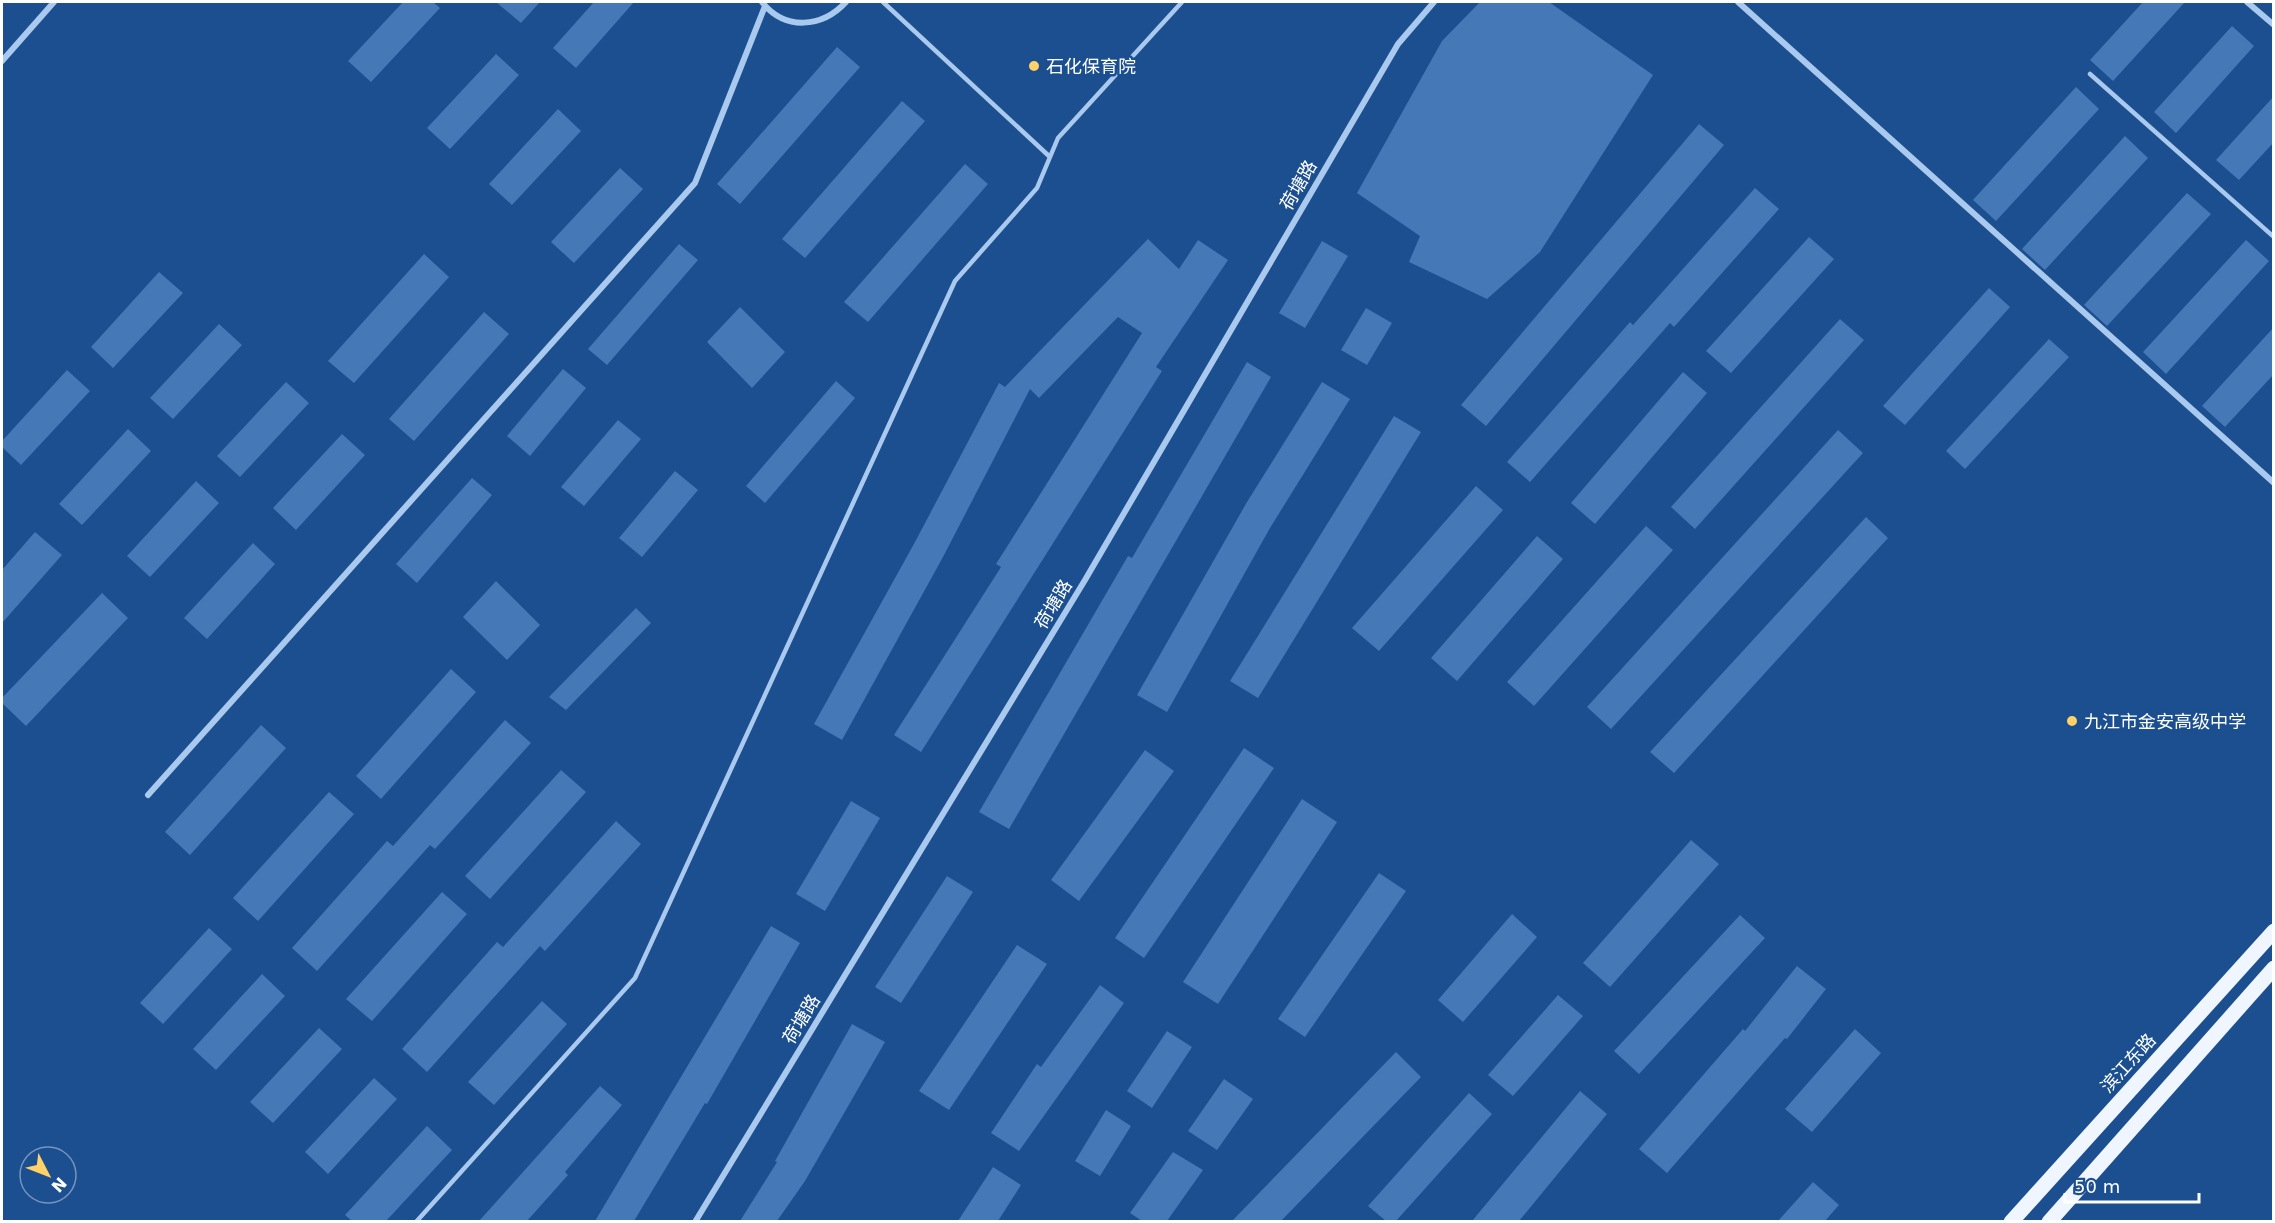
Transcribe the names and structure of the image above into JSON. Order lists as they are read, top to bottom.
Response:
{
  "streets": {
    "main road": ["滨江东路"],
    "street": ["荷塘路"]
  },
  "places": ["石化保育院", "九江市金安高级中学"],
  "scale_bar": "50 m",
  "north": "bottom right"
}
